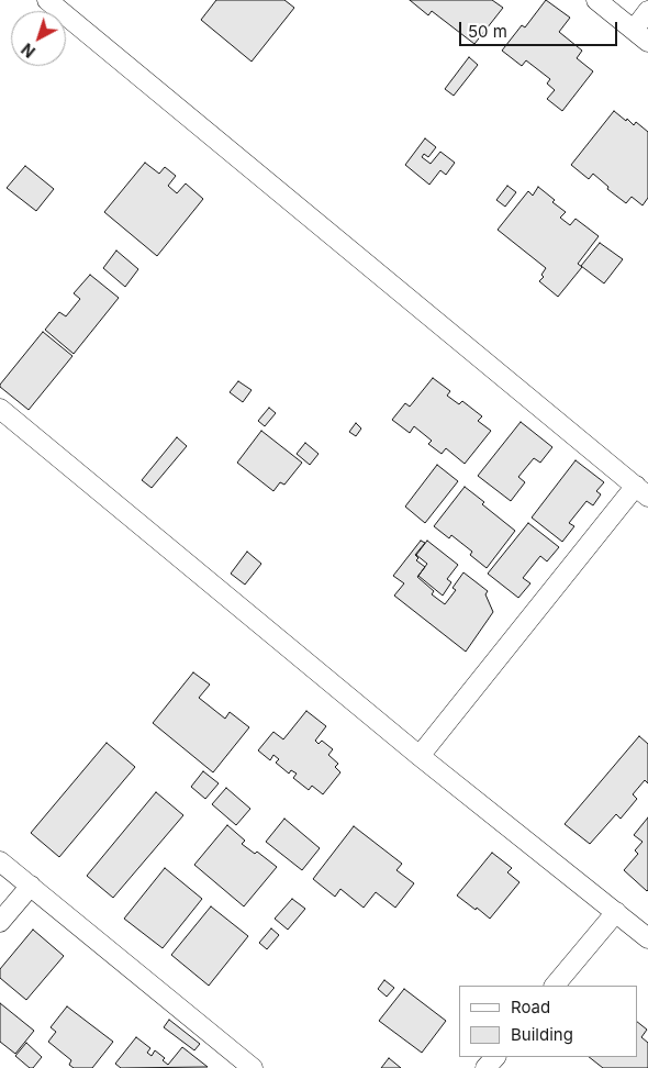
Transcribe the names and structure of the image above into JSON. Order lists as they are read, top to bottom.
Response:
{
  "legend": ["Road", "Building"],
  "scale_bar": "50 m",
  "north": "bottom left"
}
